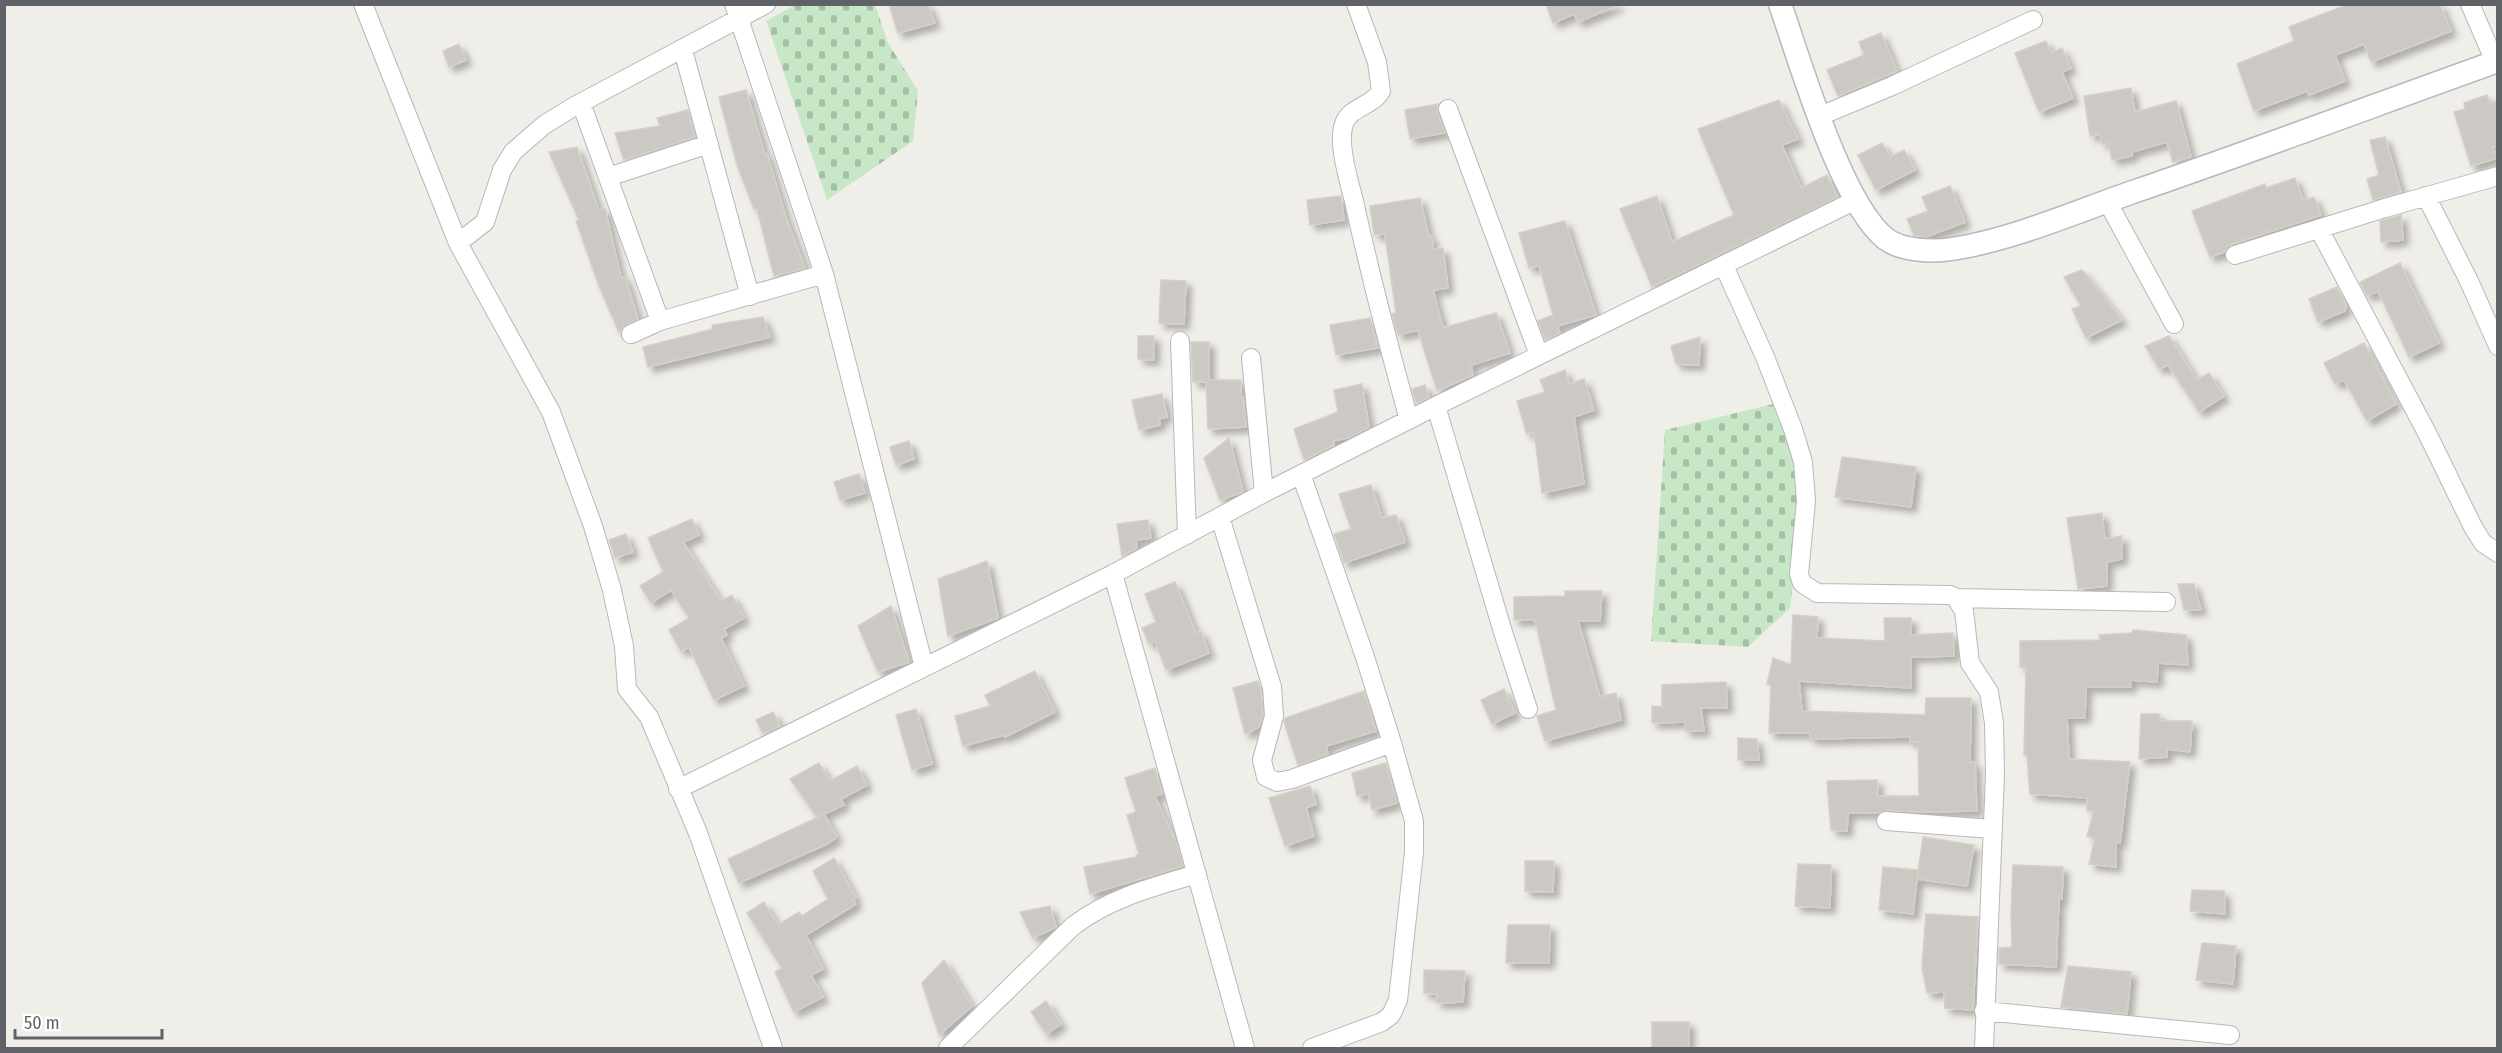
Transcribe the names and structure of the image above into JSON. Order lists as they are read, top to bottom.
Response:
{
  "scale_bar": "50 m"
}
